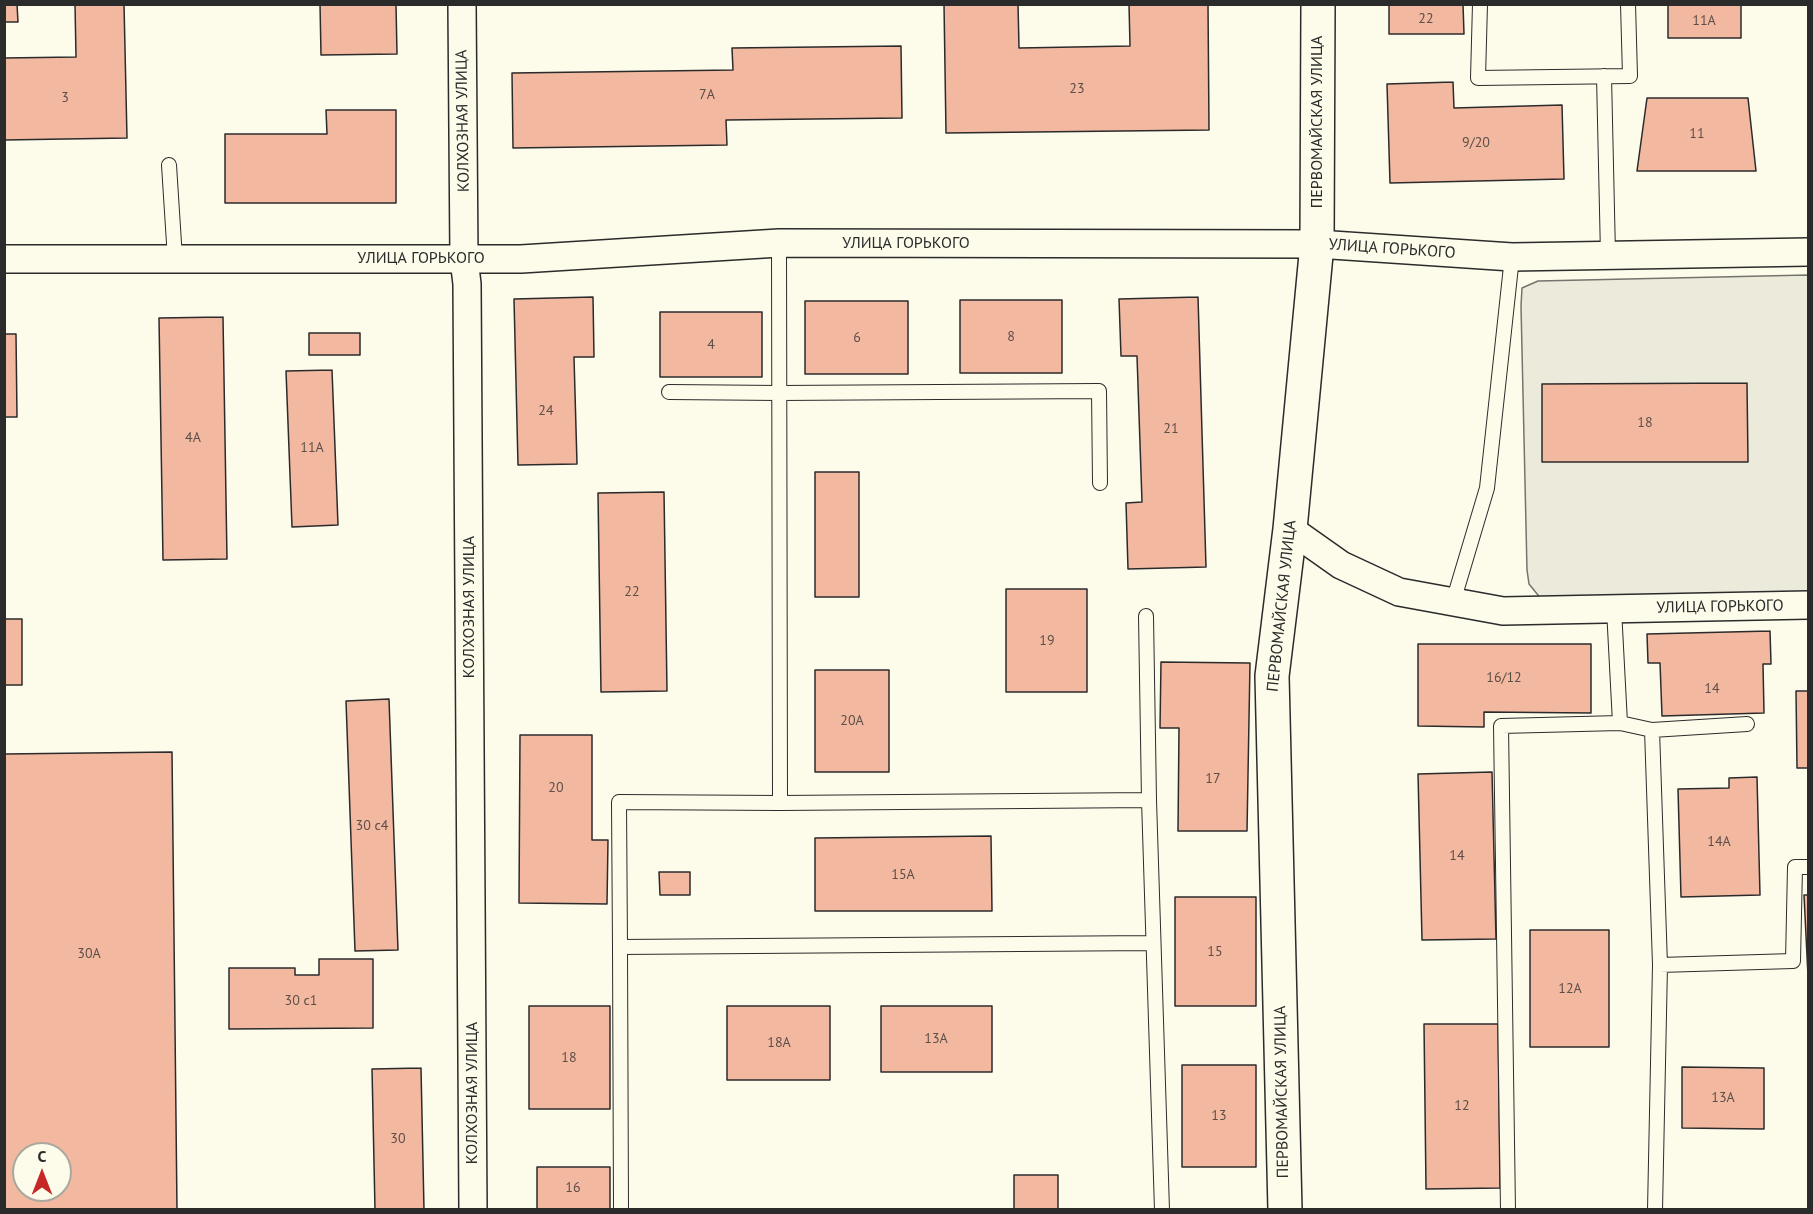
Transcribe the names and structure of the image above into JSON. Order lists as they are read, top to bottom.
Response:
{
  "streets": {
    "street": ["КОЛХОЗНАЯ УЛИЦА", "ПЕРВОМАЙСКАЯ УЛИЦА", "УЛИЦА ГОРЬКОГО"]
  },
  "crossings": [
    ["КОЛХОЗНАЯ УЛИЦА", "УЛИЦА ГОРЬКОГО"],
    ["ПЕРВОМАЙСКАЯ УЛИЦА", "УЛИЦА ГОРЬКОГО"]
  ],
  "house_numbers": [
    "22",
    "11А",
    "23",
    "7А",
    "3",
    "11",
    "9/20",
    "8",
    "6",
    "4",
    "24",
    "18",
    "21",
    "4А",
    "11А",
    "22",
    "19",
    "16/12",
    "14",
    "20А",
    "17",
    "20",
    "30 с4",
    "14А",
    "14",
    "15А",
    "15",
    "30А",
    "12А",
    "30 с1",
    "13А",
    "18А",
    "18",
    "13А",
    "12",
    "13",
    "30",
    "16"
  ],
  "north": "top"
}
